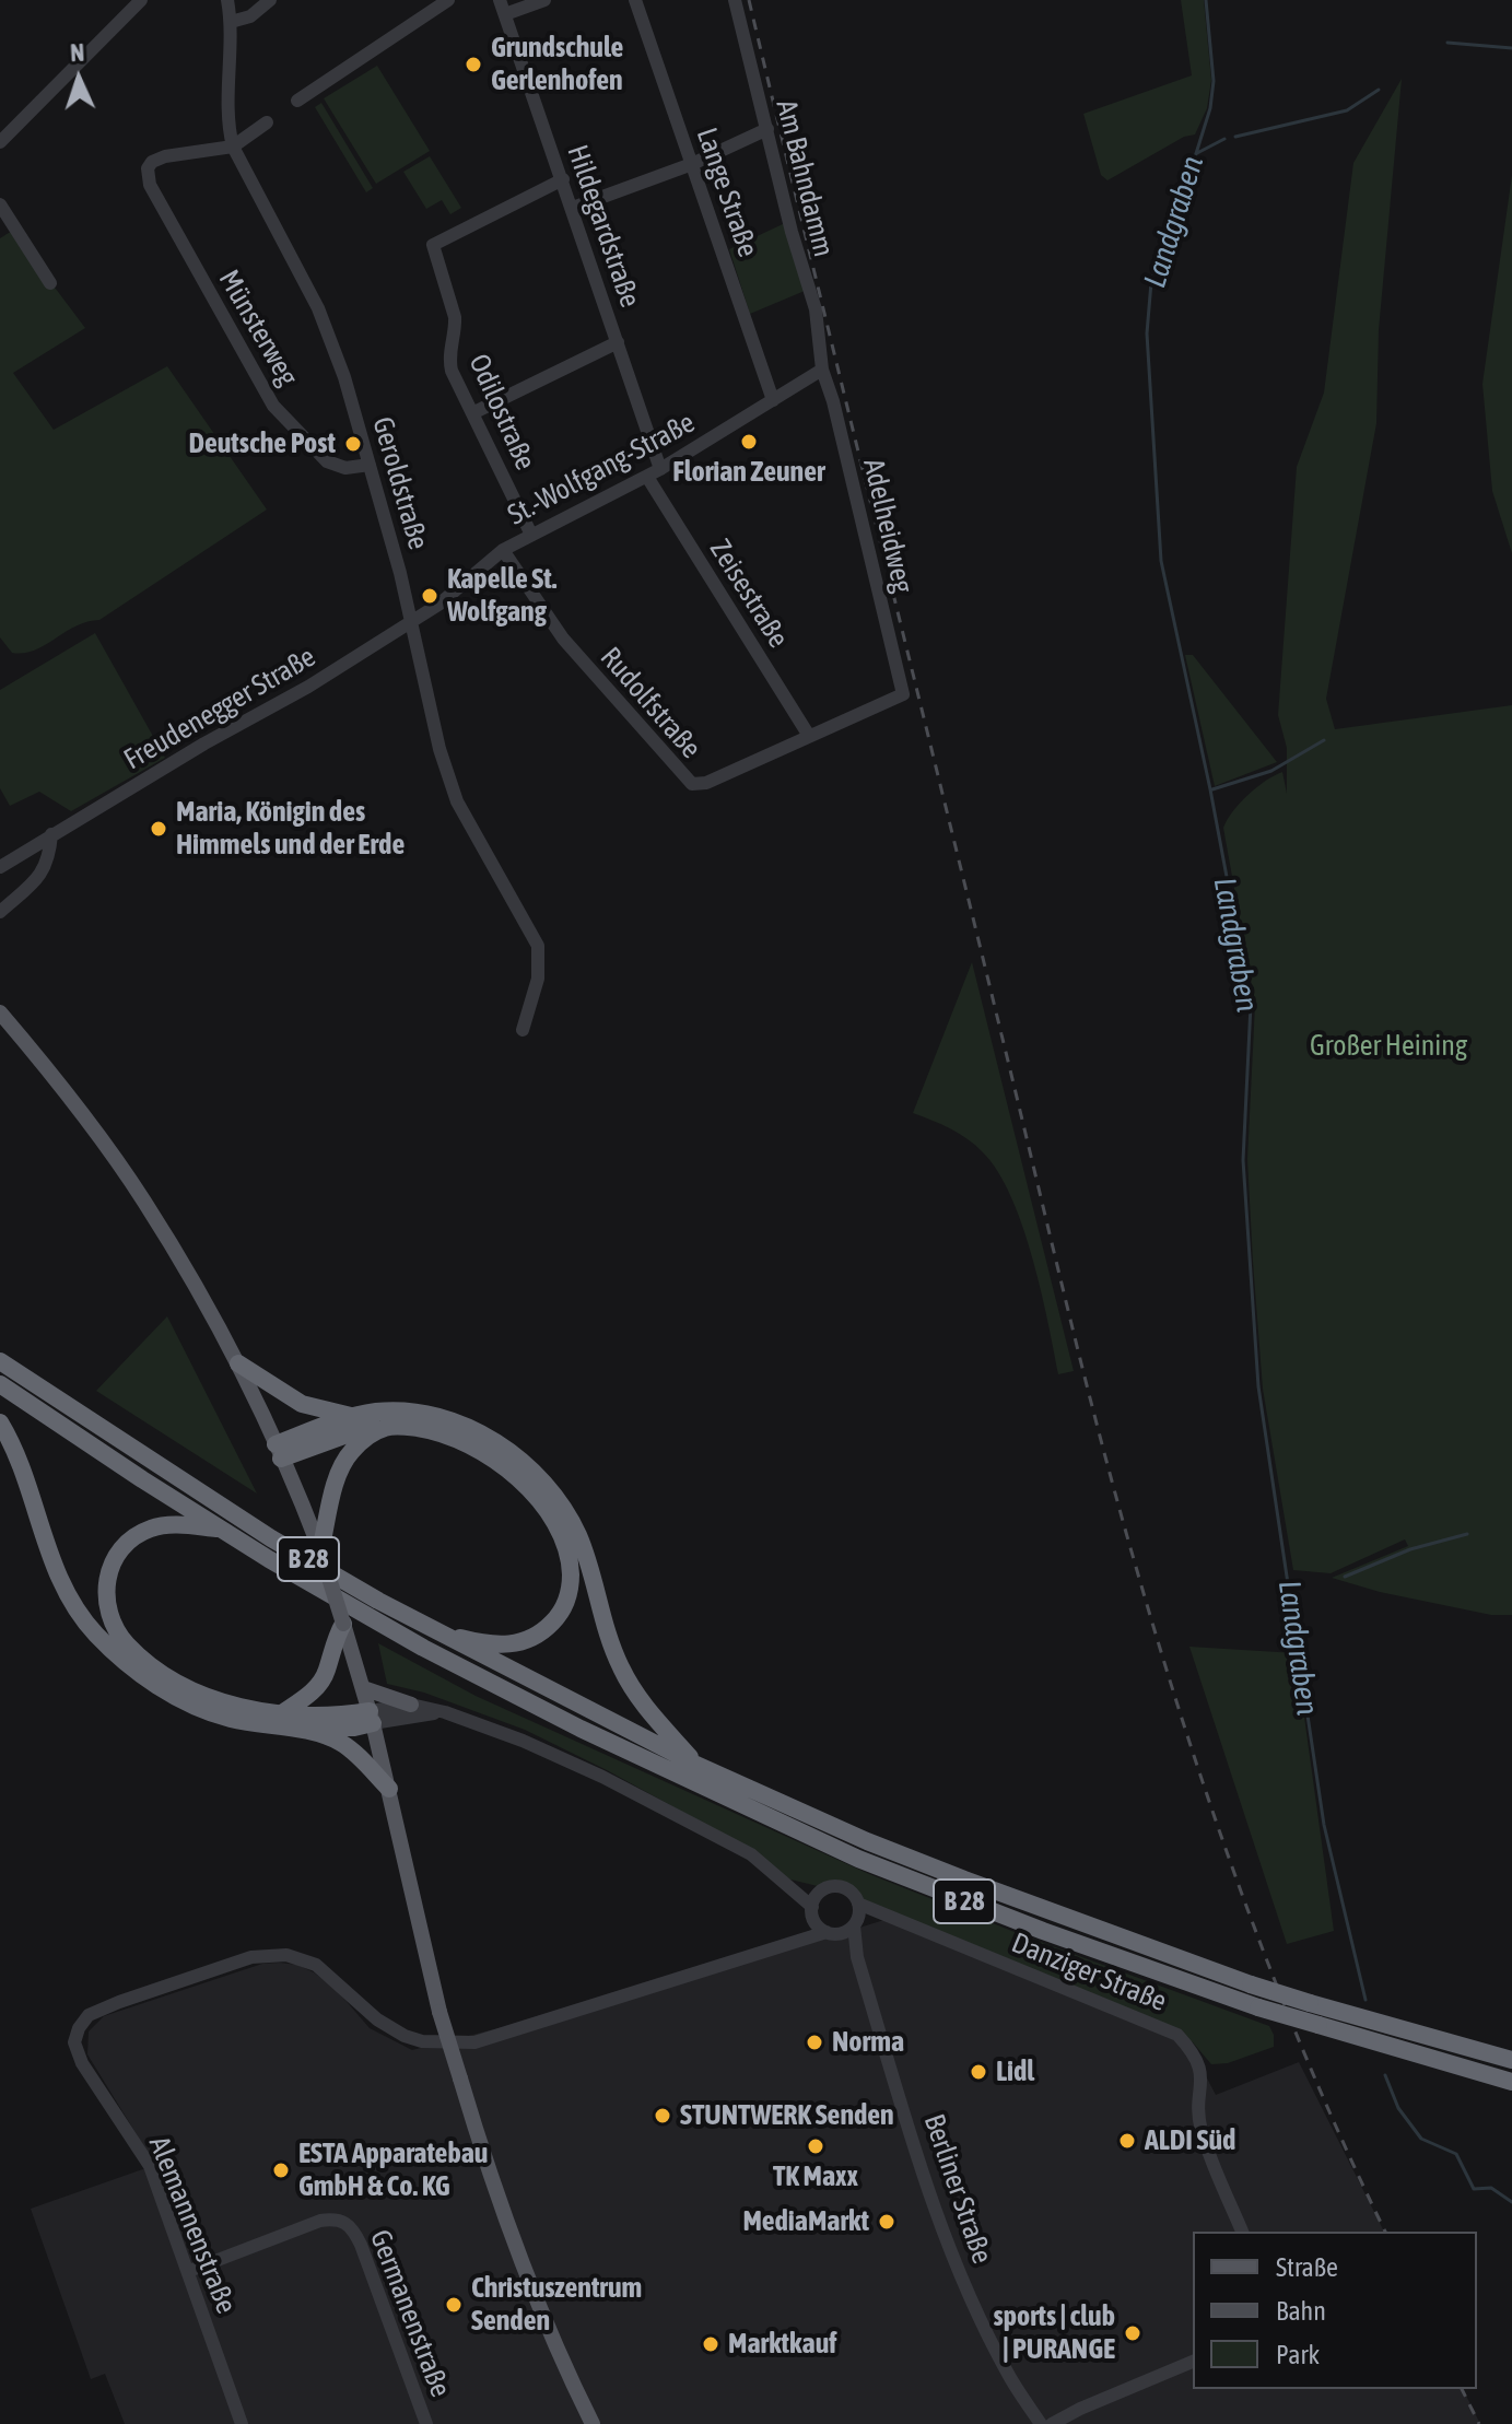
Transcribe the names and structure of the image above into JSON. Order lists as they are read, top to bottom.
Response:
{
  "streets": {
    "highway": ["B 28"],
    "street": [
      "Am Bahndamm",
      "Lange Straße",
      "Hildegardstraße",
      "Münsterweg",
      "Odilostraße",
      "St.-Wolfgang-Straße",
      "Geroldstraße",
      "Adelheidweg",
      "Zeisestraße",
      "Rudolfstraße",
      "Freudenegger Straße",
      "Danziger Straße",
      "Berliner Straße",
      "Alemannenstraße",
      "Germanenstraße"
    ]
  },
  "crossings": [
    ["Am Bahndamm", "St.-Wolfgang-Straße"],
    ["Am Bahndamm", "Adelheidweg"],
    ["Lange Straße", "St.-Wolfgang-Straße"],
    ["Hildegardstraße", "Odilostraße"],
    ["Hildegardstraße", "St.-Wolfgang-Straße"],
    ["Münsterweg", "Geroldstraße"],
    ["Odilostraße", "St.-Wolfgang-Straße"],
    ["St.-Wolfgang-Straße", "Geroldstraße"],
    ["St.-Wolfgang-Straße", "Adelheidweg"],
    ["St.-Wolfgang-Straße", "Zeisestraße"],
    ["St.-Wolfgang-Straße", "Rudolfstraße"],
    ["St.-Wolfgang-Straße", "Freudenegger Straße"],
    ["Geroldstraße", "Freudenegger Straße"],
    ["Adelheidweg", "Rudolfstraße"],
    ["Zeisestraße", "Rudolfstraße"],
    ["Danziger Straße", "Berliner Straße"],
    ["Alemannenstraße", "Germanenstraße"]
  ],
  "water": ["Landgraben"],
  "parks": ["Großer Heining"],
  "places": [
    "Grundschule Gerlenhofen",
    "Florian Zeuner",
    "Deutsche Post",
    "Kapelle St. Wolfgang",
    "Maria, Königin des Himmels und der Erde",
    "Norma",
    "Lidl",
    "STUNTWERK Senden",
    "ALDI Süd",
    "TK Maxx",
    "ESTA Apparatebau GmbH & Co. KG",
    "MediaMarkt",
    "Christuszentrum Senden",
    "sports | club | PURANGE",
    "Marktkauf"
  ],
  "legend": ["Straße", "Bahn", "Park"],
  "north": "top"
}
